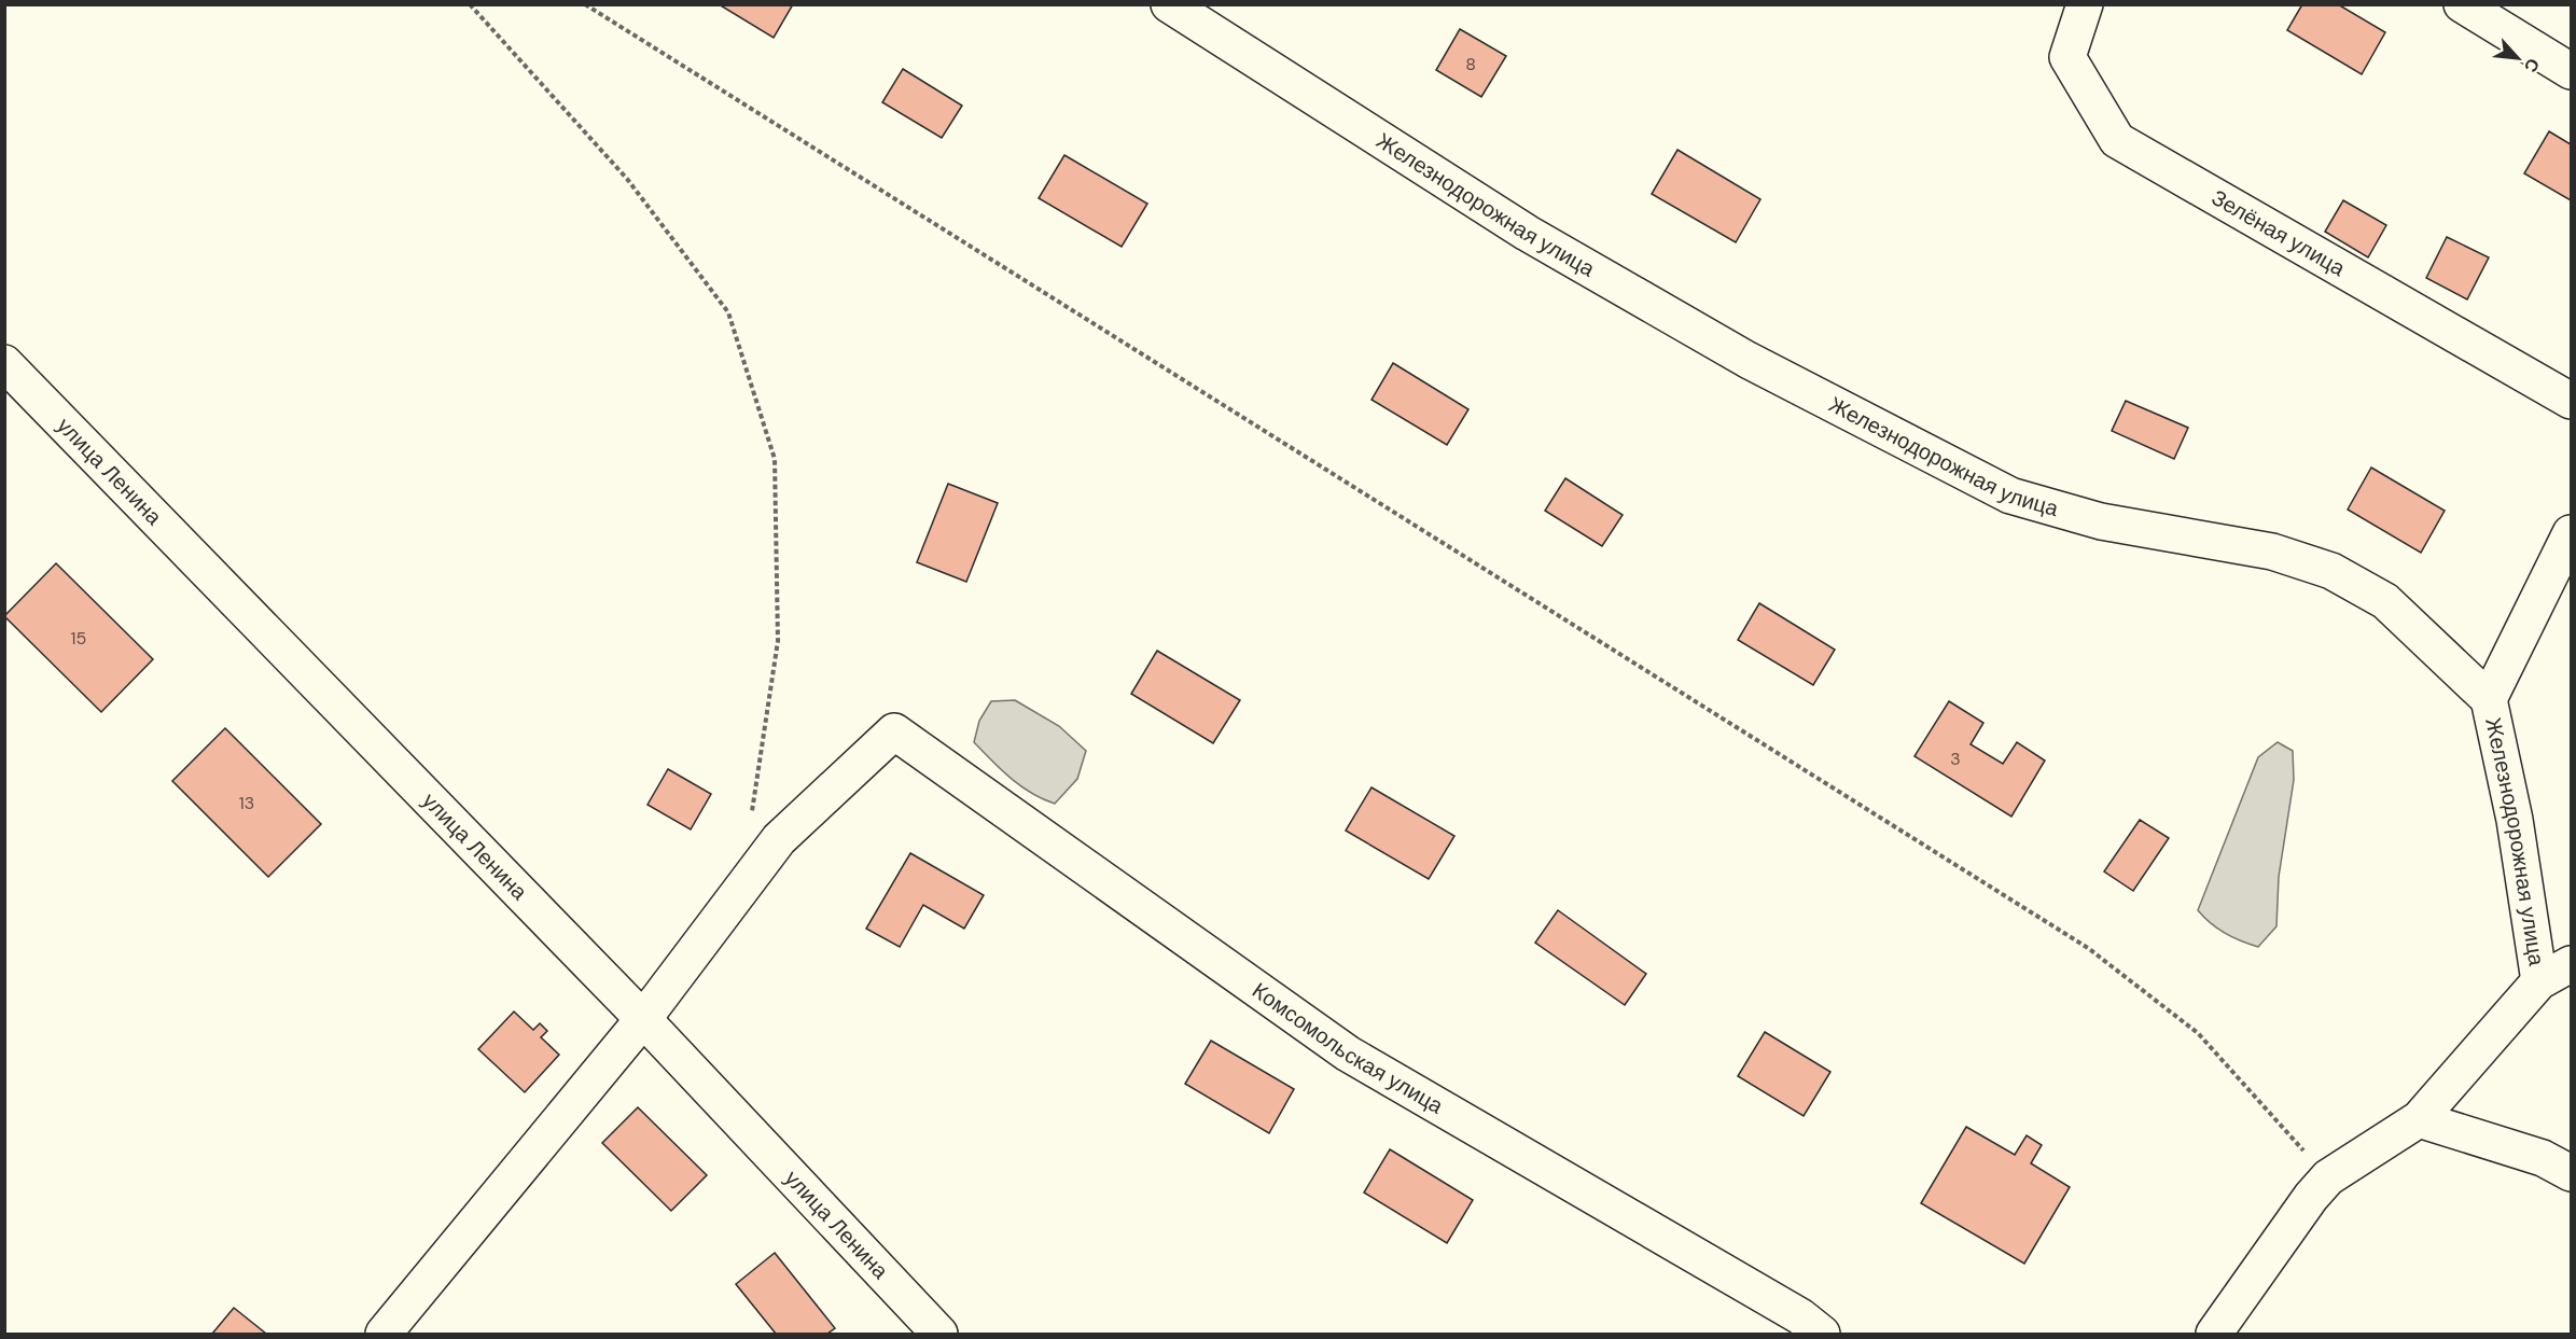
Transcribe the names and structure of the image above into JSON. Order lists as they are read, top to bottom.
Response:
{
  "streets": {
    "street": [
      "Железнодорожная улица",
      "Зелёная улица",
      "улица Ленина",
      "Комсомольская улица"
    ]
  },
  "crossings": [
    ["улица Ленина", "Комсомольская улица"]
  ],
  "house_numbers": [
    "8",
    "15",
    "3",
    "13"
  ],
  "north": "bottom right"
}
